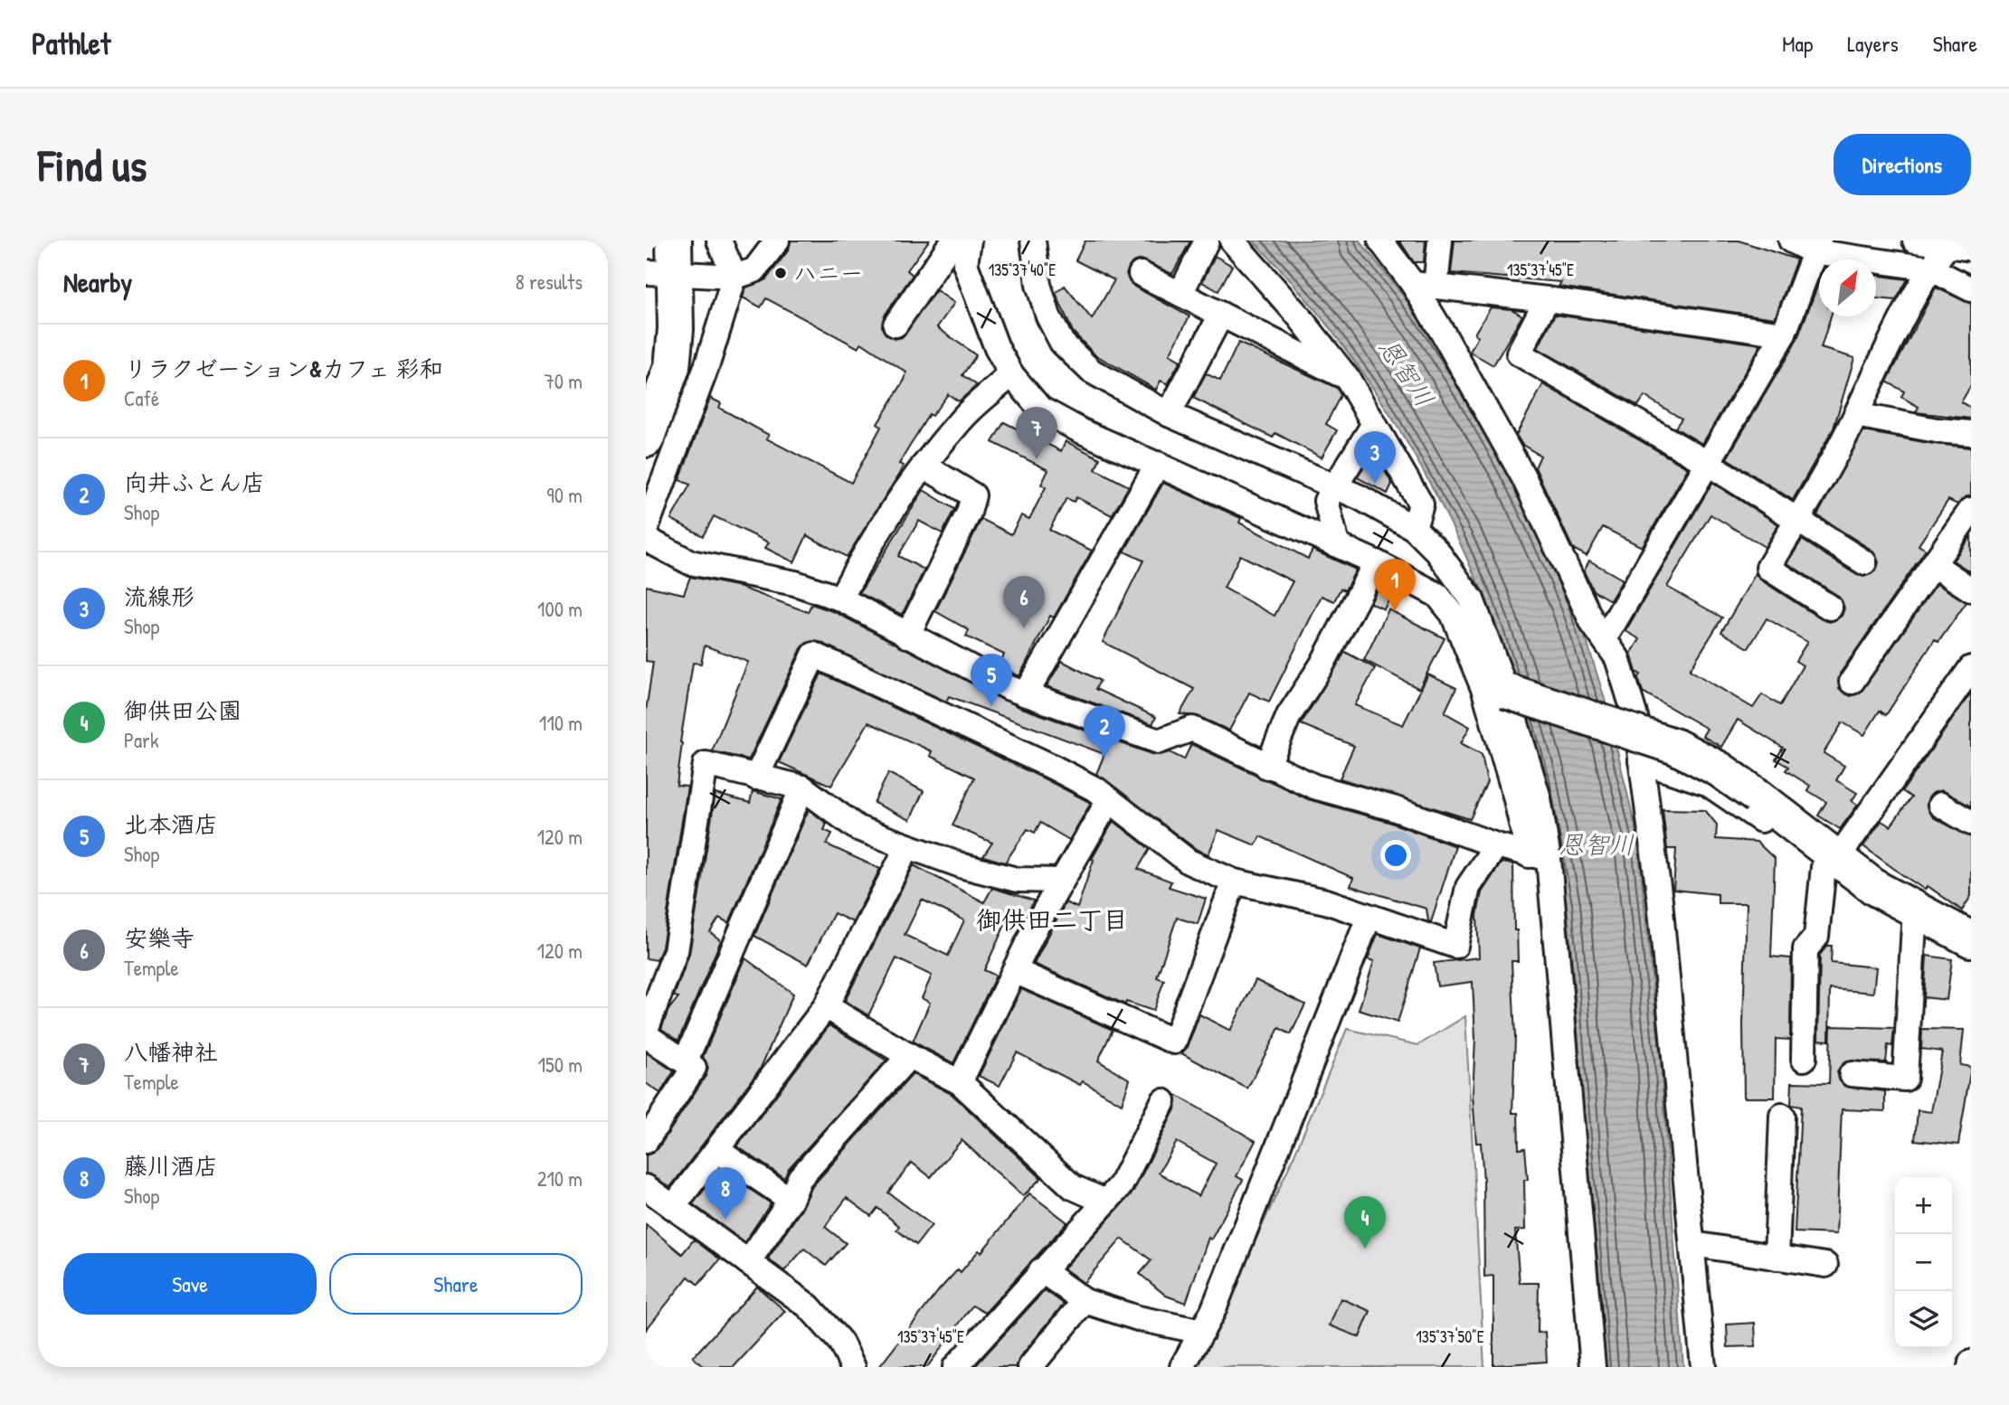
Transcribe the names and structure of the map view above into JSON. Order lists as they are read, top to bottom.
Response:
{
  "districts": ["御供田二丁目"],
  "water": ["恩智川"],
  "places": ["ハニー"],
  "north": "top right",
  "page": {
    "header": "Pathlet",
    "nav": ["Map", "Layers", "Share"],
    "buttons": [
      "Directions",
      ["Save", "Share"]
    ],
    "title": "Find us",
    "heading": ["Nearby", "8 results"],
    "list": [
      {
        "mark": "1",
        "name": "リラクゼーション&カフェ 彩和",
        "note": "Café",
        "value": "70 m"
      },
      {
        "mark": "2",
        "name": "向井ふとん店",
        "note": "Shop",
        "value": "90 m"
      },
      {
        "mark": "3",
        "name": "流線形",
        "note": "Shop",
        "value": "100 m"
      },
      {
        "mark": "4",
        "name": "御供田公園",
        "note": "Park",
        "value": "110 m"
      },
      {
        "mark": "5",
        "name": "北本酒店",
        "note": "Shop",
        "value": "120 m"
      },
      {
        "mark": "6",
        "name": "安樂寺",
        "note": "Temple",
        "value": "120 m"
      },
      {
        "mark": "7",
        "name": "八幡神社",
        "note": "Temple",
        "value": "150 m"
      },
      {
        "mark": "8",
        "name": "藤川酒店",
        "note": "Shop",
        "value": "210 m"
      }
    ],
    "pins": [
      "7",
      "3",
      "1",
      "6",
      "5",
      "2",
      "8",
      "4"
    ],
    "map_buttons": ["+", "−"]
  },
  "coordinates": ["135°37'40\"E", "135°37'45\"E", "135°37'50\"E"]
}
